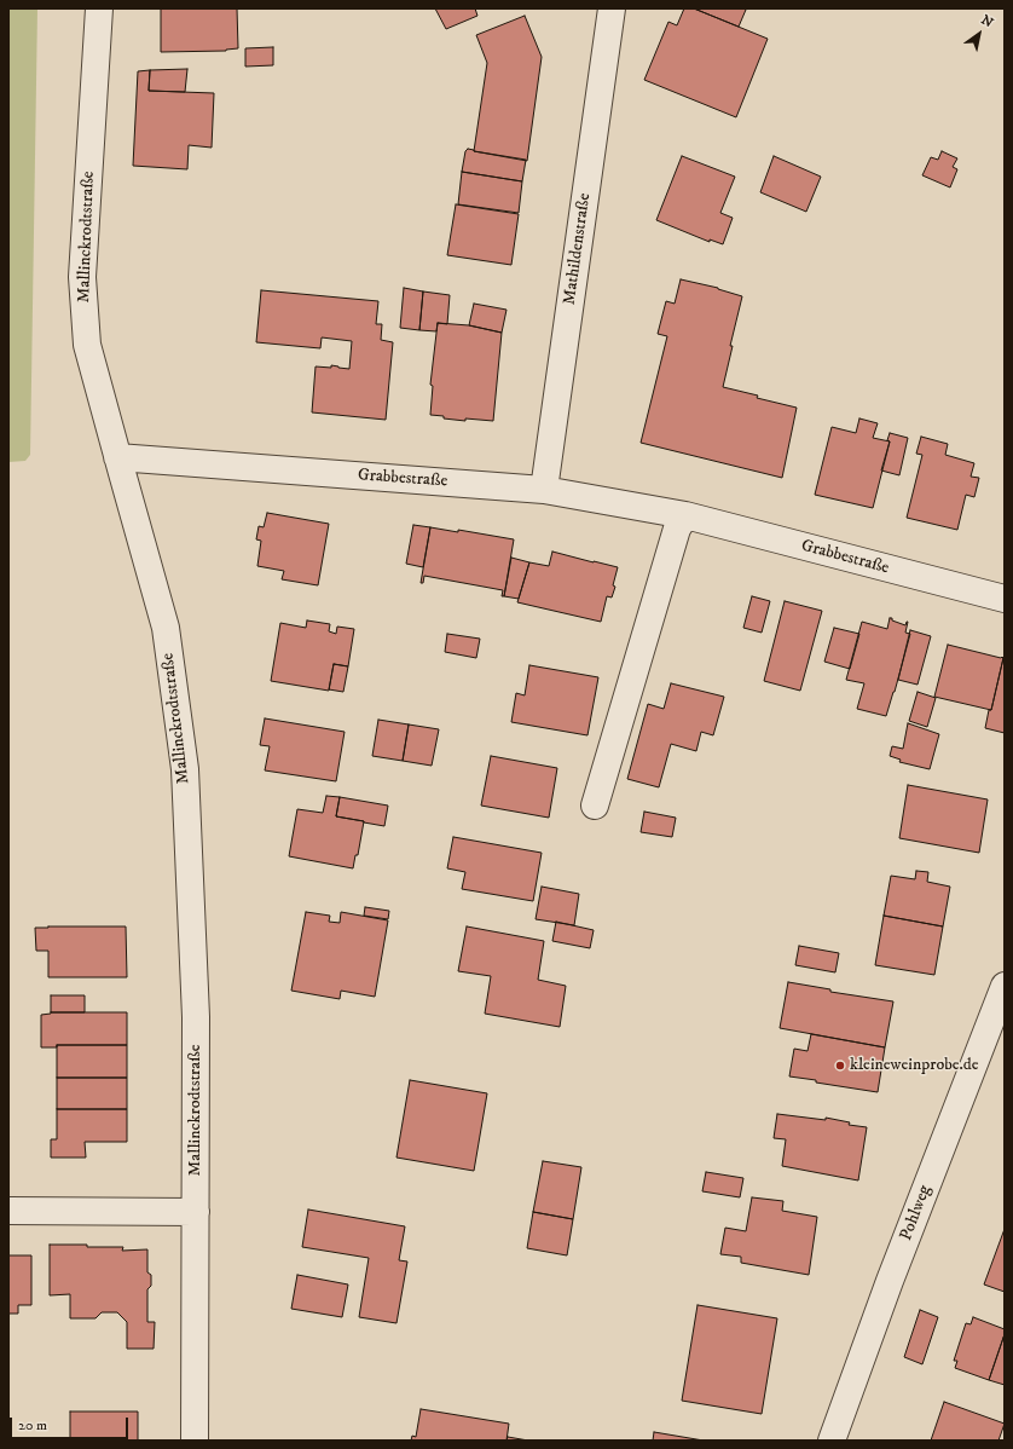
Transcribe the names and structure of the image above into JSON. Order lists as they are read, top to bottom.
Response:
{
  "streets": {
    "street": [
      "Mallinckrodtstraße",
      "Mathildenstraße",
      "Grabbestraße",
      "Pohlweg"
    ]
  },
  "crossings": [
    ["Mallinckrodtstraße", "Grabbestraße"],
    ["Mathildenstraße", "Grabbestraße"]
  ],
  "places": ["kleineweinprobe.de"],
  "scale_bar": "20 m",
  "north": "top right"
}
